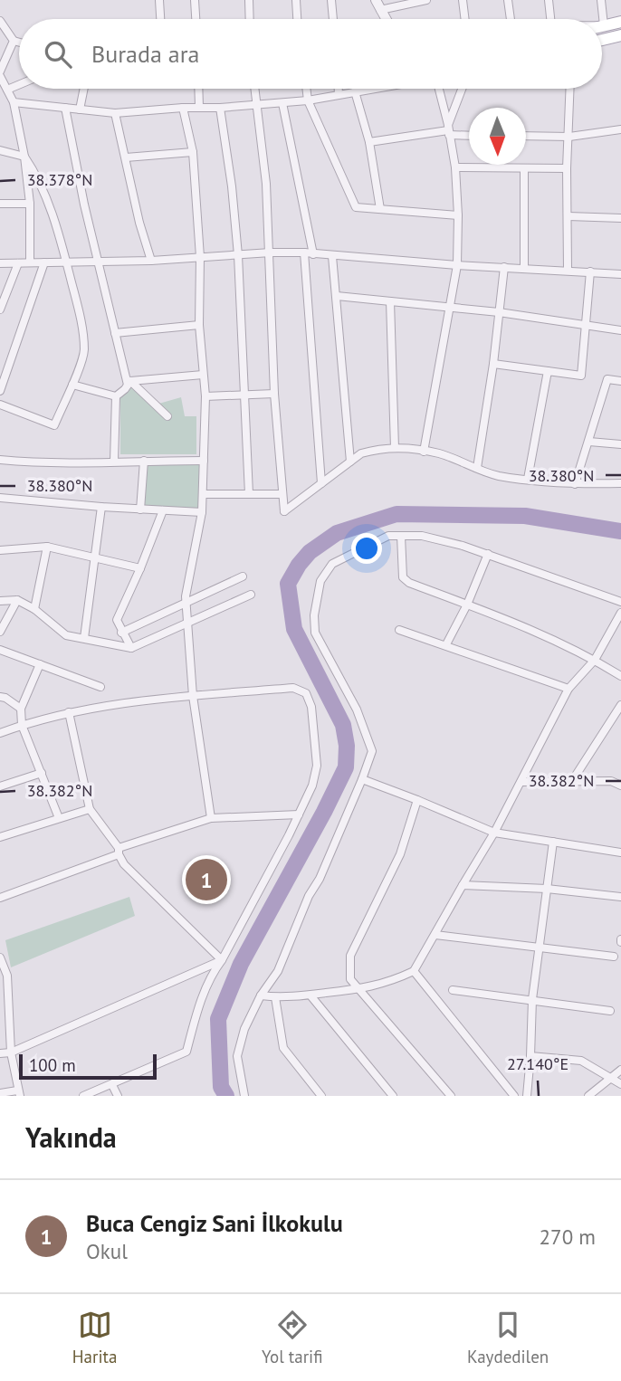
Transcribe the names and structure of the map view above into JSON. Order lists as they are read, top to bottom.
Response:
{
  "scale_bar": "100 m",
  "north": "bottom",
  "page": {
    "search": "Burada ara",
    "pins": "1",
    "scale": "100 m",
    "heading": "Yakında",
    "list": [
      {
        "mark": "1",
        "name": "Buca Cengiz Sani İlkokulu",
        "note": "Okul",
        "value": "270 m"
      }
    ],
    "nav": ["Harita", "Yol tarifi", "Kaydedilen"]
  },
  "coordinates": [
    "38.378°N",
    "38.380°N",
    "38.382°N",
    "27.140°E"
  ]
}
